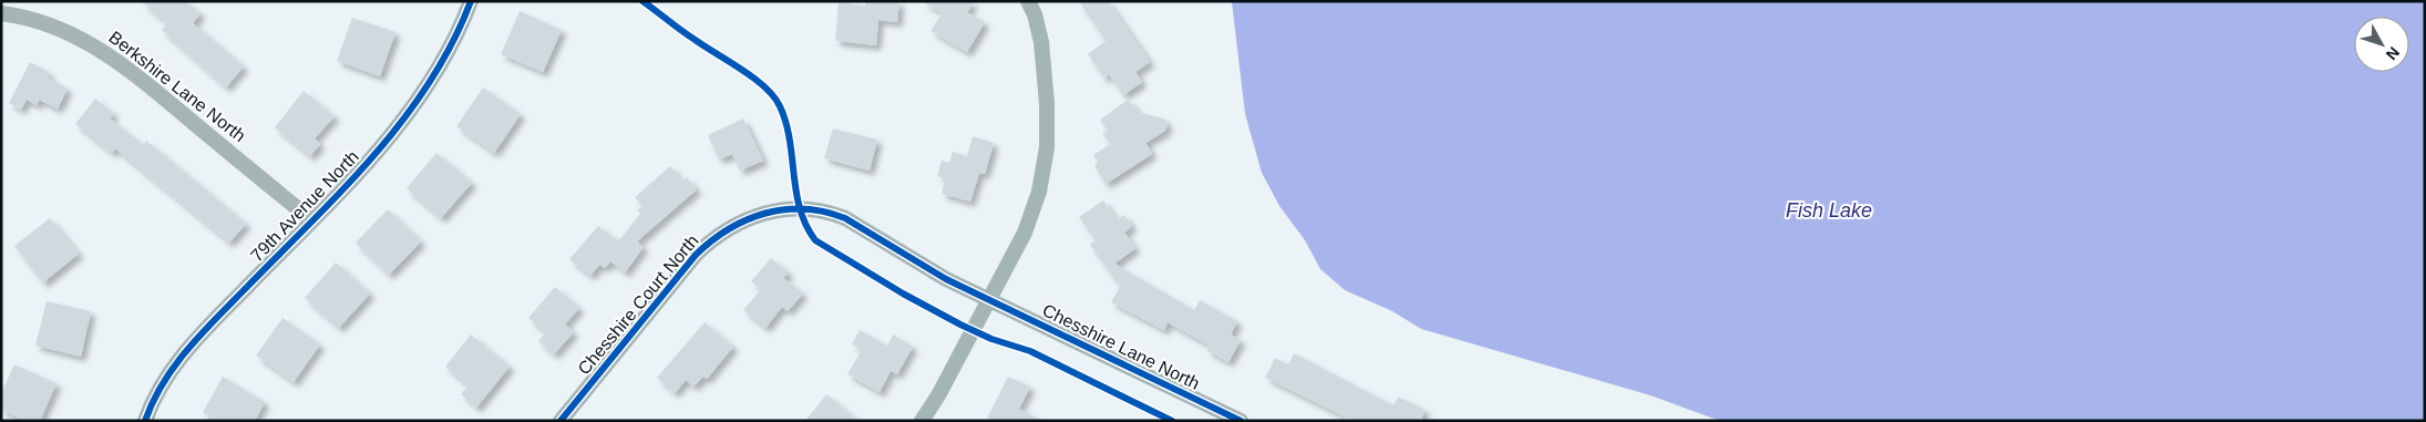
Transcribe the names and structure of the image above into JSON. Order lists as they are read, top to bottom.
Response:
{
  "streets": {
    "street": [
      "Berkshire Lane North",
      "79th Avenue North",
      "Chesshire Court North",
      "Chesshire Lane North"
    ]
  },
  "crossings": [
    ["Berkshire Lane North", "79th Avenue North"],
    ["Chesshire Court North", "Chesshire Lane North"]
  ],
  "water": ["Fish Lake"],
  "north": "bottom right"
}
